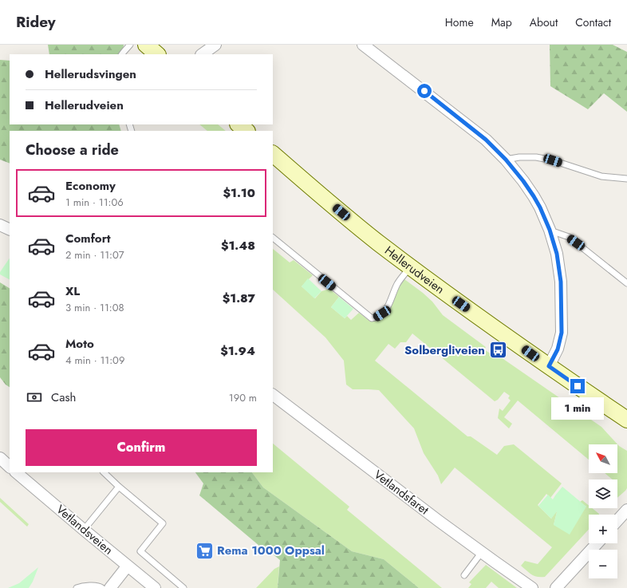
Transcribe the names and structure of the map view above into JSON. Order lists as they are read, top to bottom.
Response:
{
  "streets": {
    "main road": ["Hellerudveien"],
    "street": ["Vetlandsfaret", "Vetlandsveien"]
  },
  "places": {
    "bus stop": ["Solbergliveien"],
    "supermarket": ["Rema 1000 Oppsal"]
  },
  "north": "top left",
  "page": {
    "header": "Ridey",
    "nav": [
      "Home",
      "Map",
      "About",
      "Contact"
    ],
    "banner": ["Hellerudsvingen", "Hellerudveien"],
    "heading": "Choose a ride",
    "list": [
      {
        "name": "Economy",
        "note": "1 min · 11:06",
        "value": "$1.10"
      },
      {
        "name": "Comfort",
        "note": "2 min · 11:07",
        "value": "$1.48"
      },
      {
        "name": "XL",
        "note": "3 min · 11:08",
        "value": "$1.87"
      },
      {
        "name": "Moto",
        "note": "4 min · 11:09",
        "value": "$1.94"
      }
    ],
    "pay": ["Cash", "190 m"],
    "bubble": "1 min",
    "buttons": "Confirm",
    "map_buttons": ["+", "−"]
  }
}
